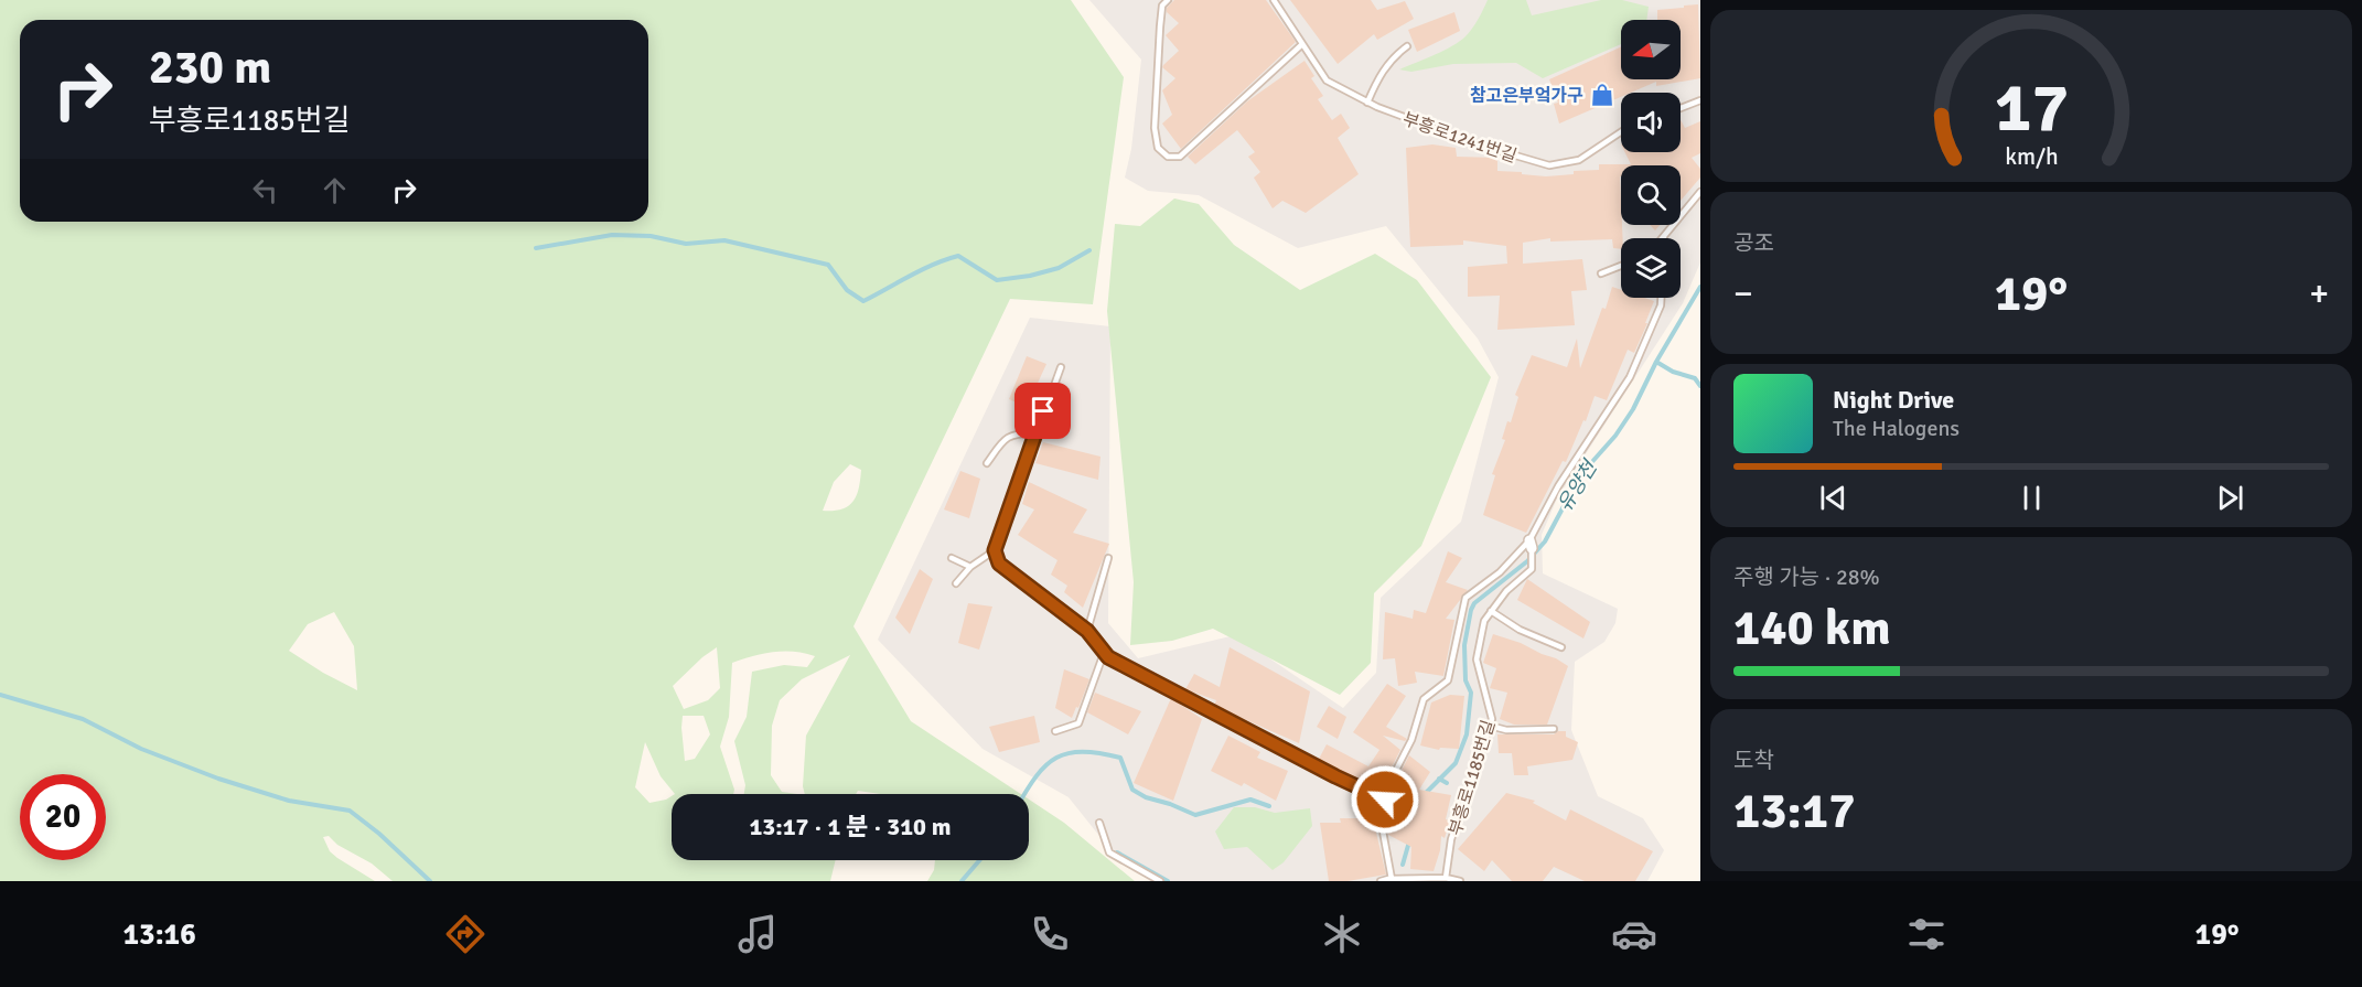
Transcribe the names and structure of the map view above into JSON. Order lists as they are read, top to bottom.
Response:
{
  "streets": {
    "lane": ["부흥로1241번길", "부흥로1185번길"]
  },
  "water": ["유양천"],
  "places": {
    "shop": ["참고은부엌가구"]
  },
  "north": "left",
  "page": {
    "turn": ["230 m", "부흥로1185번길"],
    "tile": [
      "공조",
      ["주행 가능 · 28%", "140 km"],
      ["도착", "13:17"]
    ],
    "heat": ["−", "19°", "+"],
    "song": ["Night Drive", "The Halogens"],
    "limit": "20",
    "trip": "13:17 · 1 분 · 310 m",
    "tabs": ["13:16", "19°"],
    "gauge": ["17", "km/h"]
  }
}
